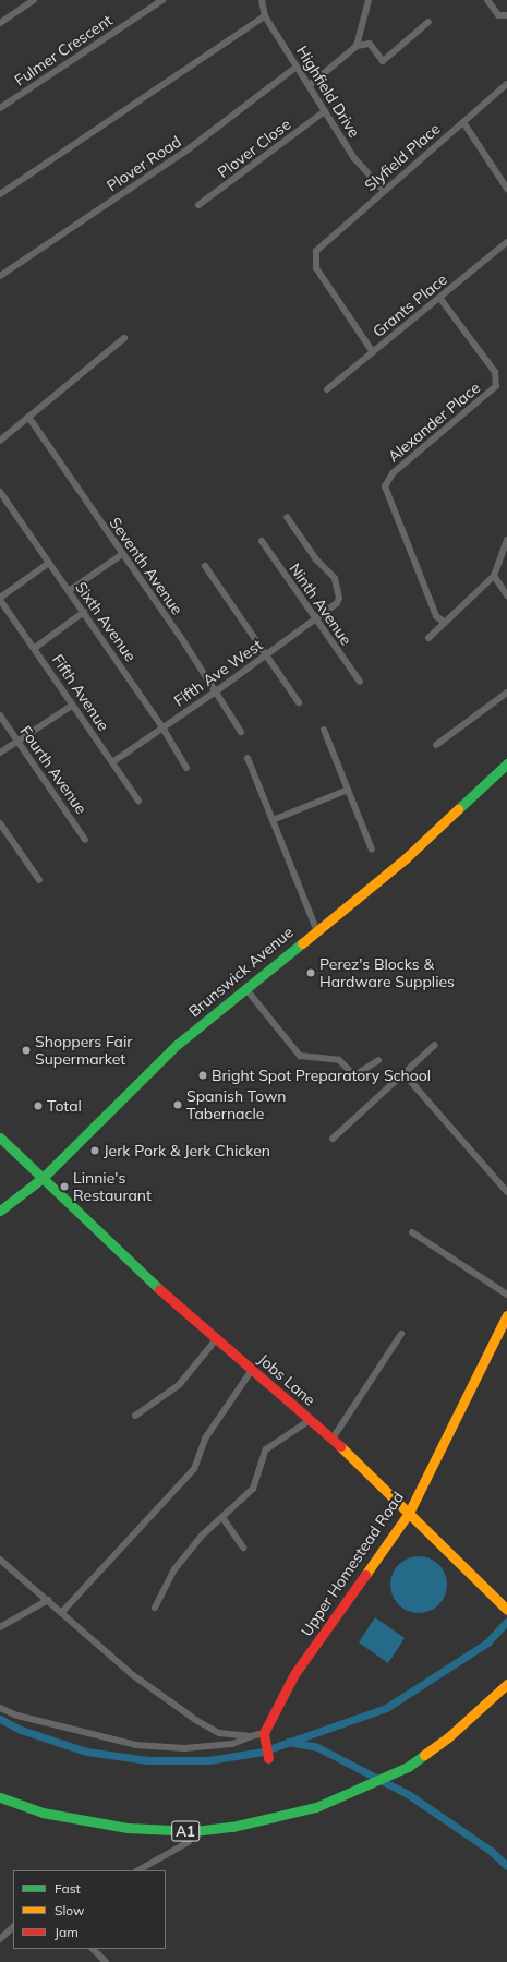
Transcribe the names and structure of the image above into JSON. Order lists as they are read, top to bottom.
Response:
{
  "streets": {
    "main road": [
      "Brunswick Avenue",
      "Jobs Lane",
      "Upper Homestead Road",
      "A1"
    ],
    "street": [
      "Fulmer Crescent",
      "Highfield Drive",
      "Plover Close",
      "Slyfield Place",
      "Plover Road",
      "Grants Place",
      "Alexander Place",
      "Seventh Avenue",
      "Ninth Avenue",
      "Sixth Avenue",
      "Fifth Ave West",
      "Fifth Avenue",
      "Fourth Avenue"
    ]
  },
  "crossings": [
    ["Highfield Drive", "Plover Close"],
    ["Highfield Drive", "Slyfield Place"],
    ["Highfield Drive", "Plover Road"],
    ["Slyfield Place", "Grants Place"],
    ["Grants Place", "Alexander Place"],
    ["Seventh Avenue", "Fifth Ave West"],
    ["Ninth Avenue", "Fifth Ave West"],
    ["Sixth Avenue", "Fifth Ave West"],
    ["Fifth Ave West", "Fifth Avenue"],
    ["Brunswick Avenue", "Jobs Lane"],
    ["Jobs Lane", "Upper Homestead Road"]
  ],
  "places": [
    "Perez's Blocks & Hardware Supplies",
    "Shoppers Fair Supermarket",
    "Bright Spot Preparatory School",
    "Spanish Town Tabernacle",
    "Total",
    "Jerk Pork & Jerk Chicken",
    "Linnie's Restaurant"
  ],
  "legend": ["Fast", "Slow", "Jam"]
}
